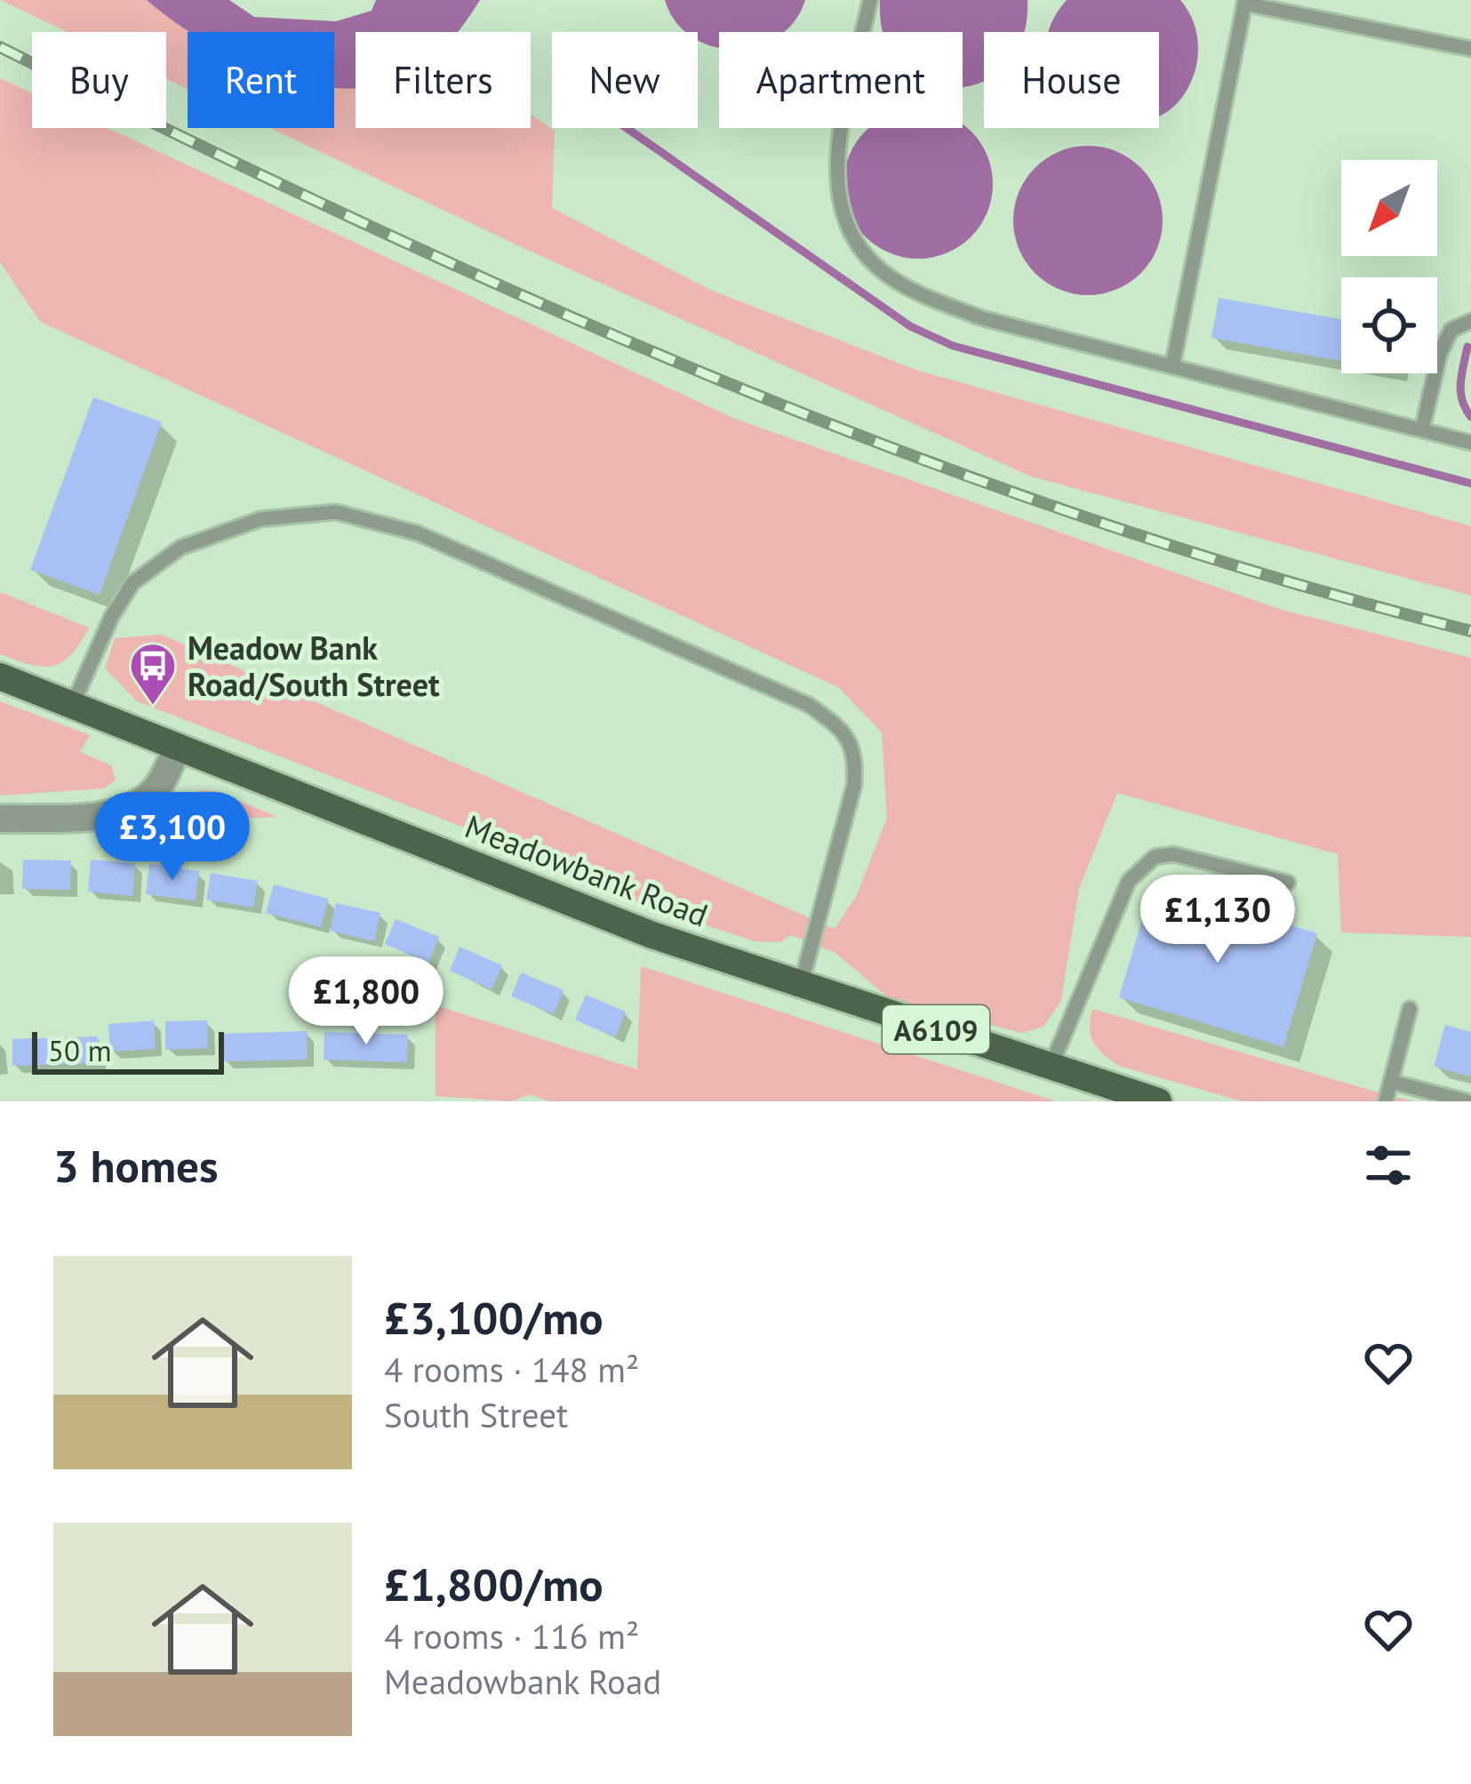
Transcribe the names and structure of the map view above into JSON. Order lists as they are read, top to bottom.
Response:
{
  "streets": {
    "main road": ["Meadowbank Road", "A6109"]
  },
  "places": {
    "bus stop": ["Meadow Bank Road/South Street"]
  },
  "scale_bar": "50 m",
  "north": "bottom left",
  "page": {
    "chip": [
      "Buy",
      "Rent",
      "Filters",
      "New",
      "Apartment",
      "House"
    ],
    "price": ["£3,100", "£1,130", "£1,800"],
    "scale": "50 m",
    "heading": "3 homes",
    "list": [
      {
        "name": "£3,100/mo",
        "note": "4 rooms · 148 m² · South Street"
      },
      {
        "name": "£1,800/mo",
        "note": "4 rooms · 116 m² · Meadowbank Road"
      }
    ]
  }
}
